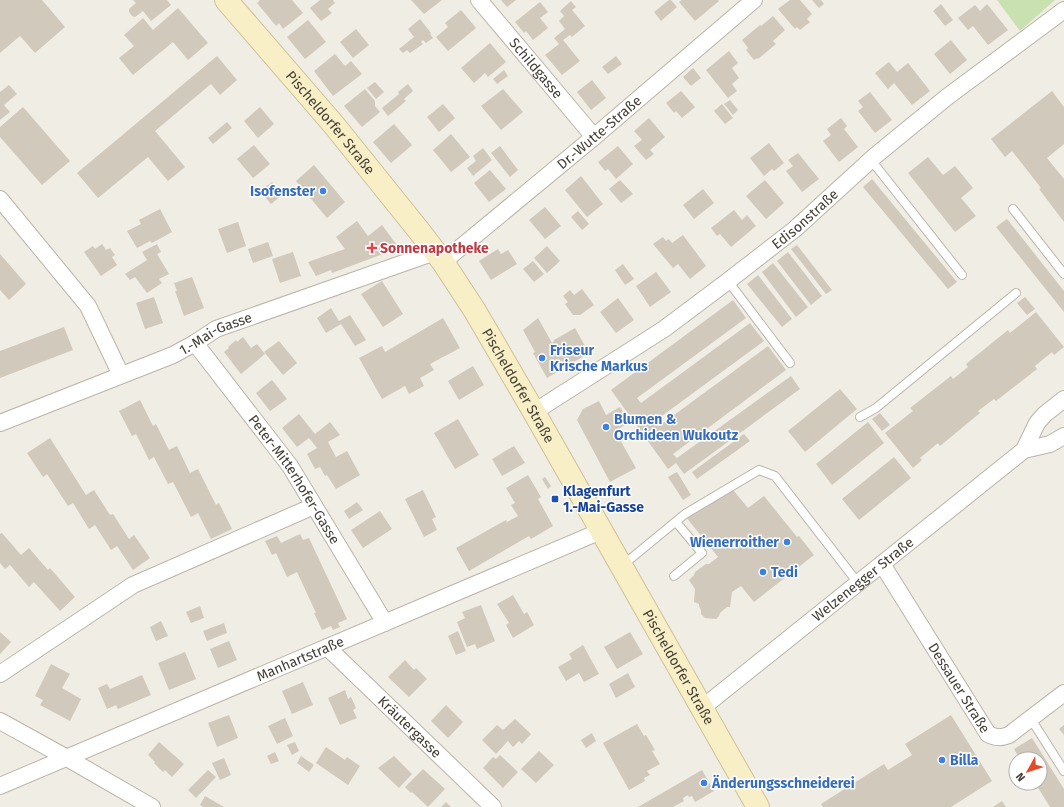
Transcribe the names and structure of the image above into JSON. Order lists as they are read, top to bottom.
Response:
{
  "streets": {
    "main road": ["Pischeldorfer Straße"],
    "street": [
      "Schildgasse",
      "Dr.-Wutte-Straße",
      "Edisonstraße",
      "1.-Mai-Gasse",
      "Peter-Mitterhofer-Gasse",
      "Welzenegger Straße",
      "Manhartstraße",
      "Dessauer Straße",
      "Kräutergasse"
    ]
  },
  "crossings": [
    ["Schildgasse", "Dr.-Wutte-Straße"],
    ["Pischeldorfer Straße", "Dr.-Wutte-Straße"],
    ["Pischeldorfer Straße", "Edisonstraße"],
    ["Pischeldorfer Straße", "1.-Mai-Gasse"],
    ["Pischeldorfer Straße", "Welzenegger Straße"],
    ["Pischeldorfer Straße", "Manhartstraße"],
    ["Dr.-Wutte-Straße", "1.-Mai-Gasse"],
    ["1.-Mai-Gasse", "Peter-Mitterhofer-Gasse"],
    ["Peter-Mitterhofer-Gasse", "Manhartstraße"],
    ["Welzenegger Straße", "Dessauer Straße"],
    ["Manhartstraße", "Kräutergasse"]
  ],
  "places": {
    "other": [
      "Isofenster",
      "Friseur Krische Markus",
      "Blumen & Orchideen Wukoutz",
      "Wienerroither",
      "Tedi",
      "Billa",
      "Änderungsschneiderei"
    ],
    "health": ["Sonnenapotheke"],
    "transit": ["Klagenfurt 1.-Mai-Gasse"]
  },
  "north": "bottom left"
}
